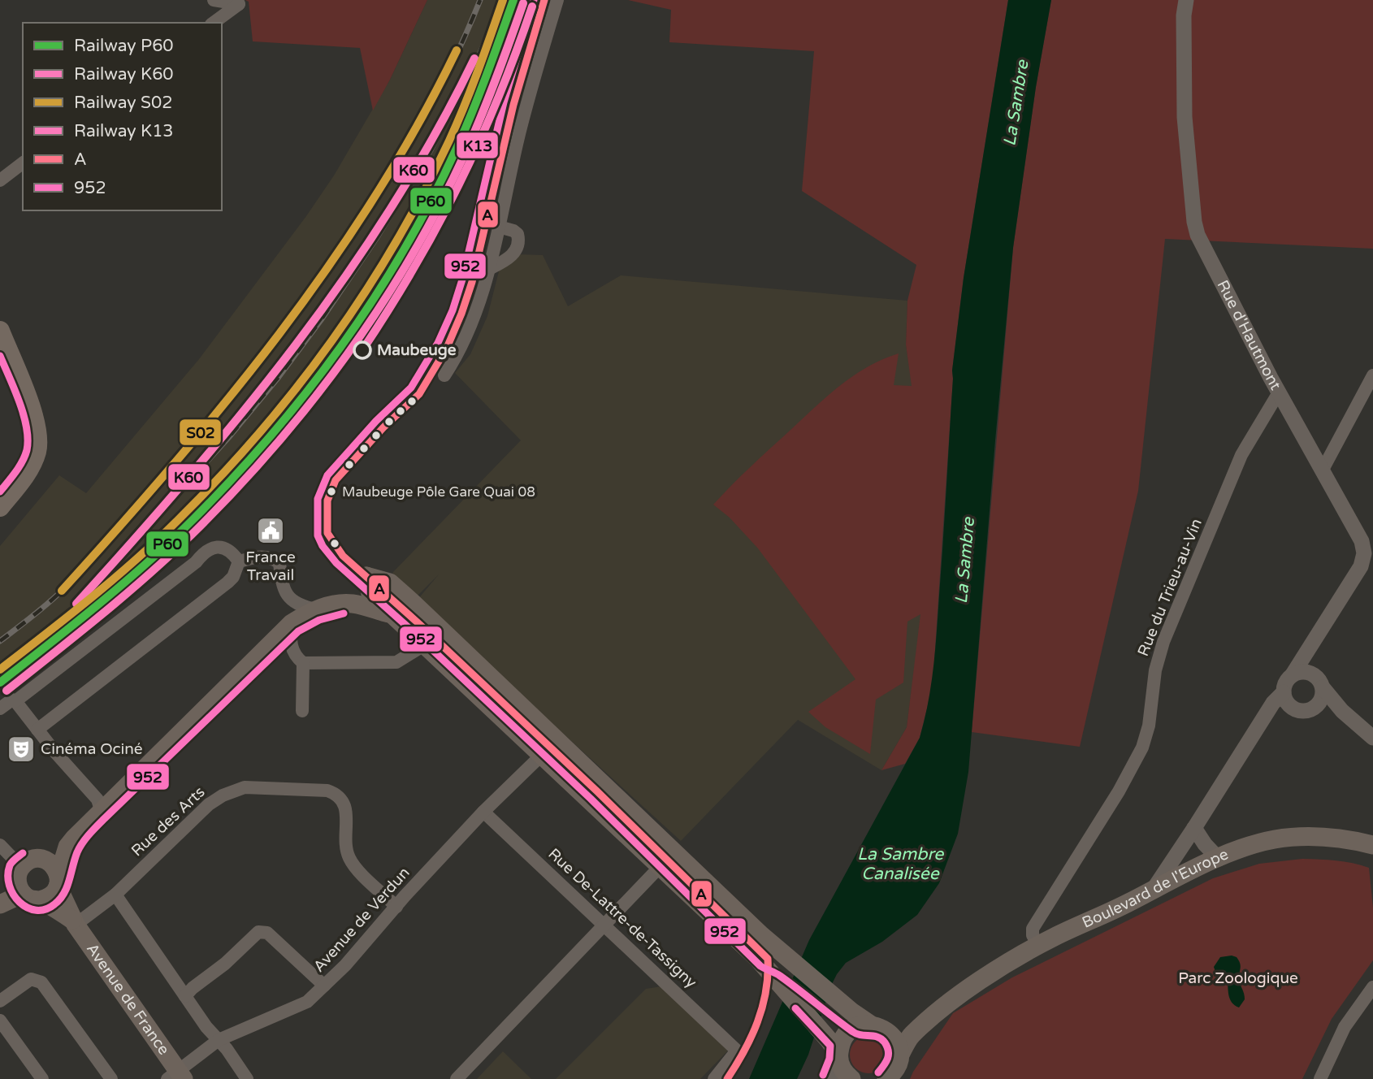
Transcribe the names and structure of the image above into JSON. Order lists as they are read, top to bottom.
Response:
{
  "streets": {
    "main road": ["Boulevard de l'Europe", "Avenue de France"],
    "street": [
      "Rue d'Hautmont",
      "Rue du Trieu-au-Vin",
      "Rue des Arts",
      "Rue De-Lattre-de-Tassigny",
      "Avenue de Verdun"
    ]
  },
  "crossings": [
    ["Rue d'Hautmont", "Rue du Trieu-au-Vin"],
    ["Rue du Trieu-au-Vin", "Boulevard de l'Europe"],
    ["Rue des Arts", "Avenue de Verdun"],
    ["Rue des Arts", "Avenue de France"],
    ["Rue De-Lattre-de-Tassigny", "Avenue de Verdun"],
    ["Avenue de Verdun", "Avenue de France"]
  ],
  "water": ["La Sambre", "La Sambre Canalisée"],
  "parks": ["Parc Zoologique"],
  "places": {
    "other": ["Maubeuge", "Maubeuge Pôle Gare Quai 08"],
    "public building": ["France Travail"],
    "theatre": ["Cinéma Ociné"]
  },
  "lines": [
    "rail line P60",
    "rail line S02",
    "transit line A",
    "transit line 952",
    "rail line K60",
    "rail line K13"
  ],
  "legend": [
    "Railway P60",
    "Railway K60",
    "Railway S02",
    "Railway K13",
    "A",
    "952"
  ]
}
